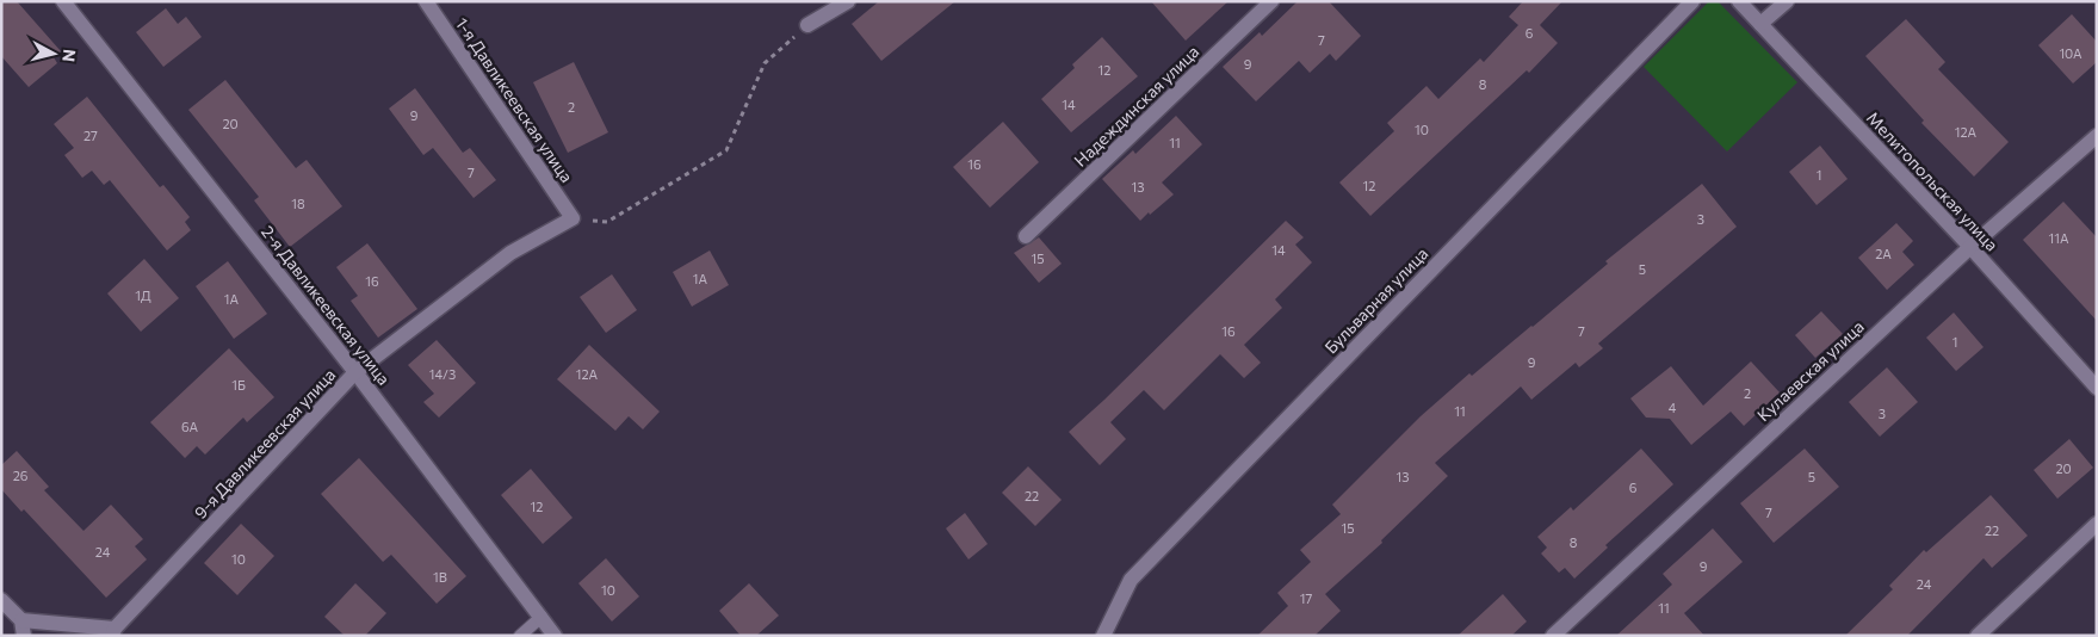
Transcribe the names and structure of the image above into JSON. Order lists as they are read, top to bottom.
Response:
{
  "streets": {
    "street": [
      "1-я Давликеевская улица",
      "Надеждинская улица",
      "Мелитопольская улица",
      "Бульварная улица",
      "2-я Давликеевская улица",
      "Кулаевская улица",
      "9-я Давликеевская улица"
    ]
  },
  "crossings": [
    ["1-я Давликеевская улица", "9-я Давликеевская улица"],
    ["Мелитопольская улица", "Кулаевская улица"],
    ["2-я Давликеевская улица", "9-я Давликеевская улица"]
  ],
  "house_numbers": [
    "6",
    "7",
    "10А",
    "9",
    "12",
    "8",
    "14",
    "2",
    "9",
    "20",
    "10",
    "12А",
    "27",
    "11",
    "16",
    "7",
    "1",
    "12",
    "13",
    "18",
    "3",
    "11А",
    "14",
    "2А",
    "15",
    "5",
    "1А",
    "16",
    "1Д",
    "1А",
    "16",
    "7",
    "1",
    "9",
    "14/3",
    "12А",
    "1Б",
    "2",
    "4",
    "11",
    "3",
    "6А",
    "20",
    "26",
    "13",
    "5",
    "6",
    "22",
    "12",
    "7",
    "15",
    "22",
    "8",
    "24",
    "10",
    "9",
    "1В",
    "24",
    "10",
    "17",
    "11"
  ],
  "north": "right"
}
